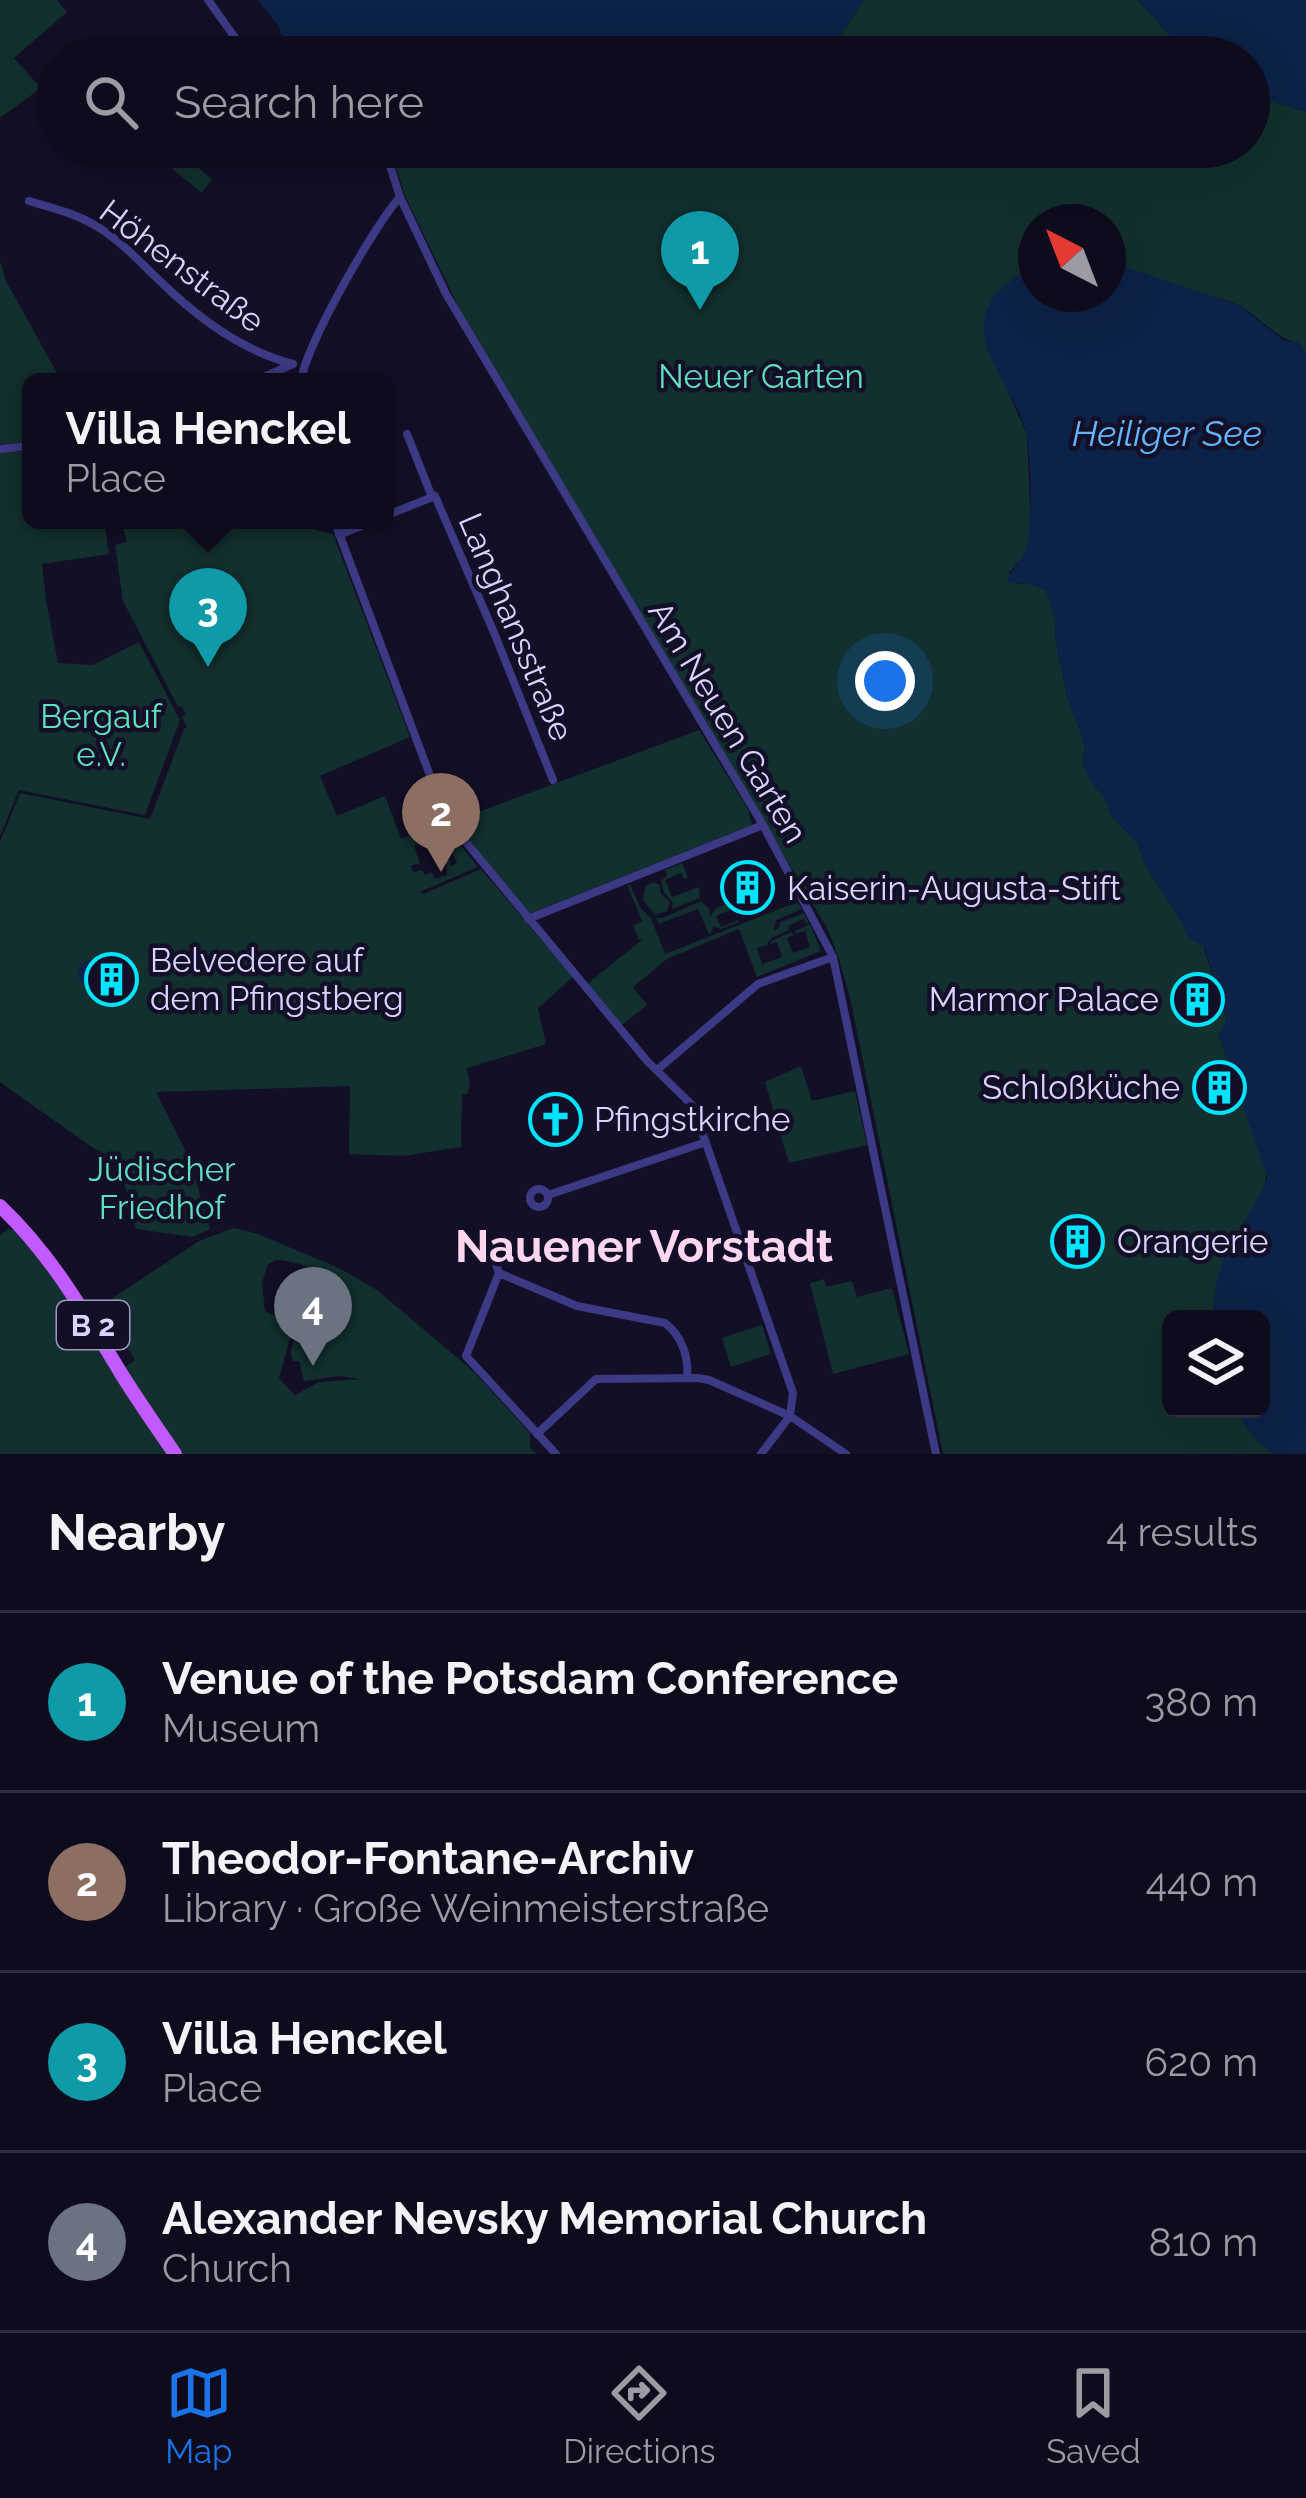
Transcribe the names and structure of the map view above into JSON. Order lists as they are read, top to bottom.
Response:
{
  "streets": {
    "main road": ["B 2"],
    "street": ["Höhenstraße", "Langhansstraße", "Am Neuen Garten"]
  },
  "districts": ["Nauener Vorstadt"],
  "water": ["Heiliger See"],
  "parks": ["Neuer Garten", "Bergauf e.V.", "Jüdischer Friedhof"],
  "places": {
    "building": [
      "Kaiserin-Augusta-Stift",
      "Belvedere auf dem Pfingstberg",
      "Marmor Palace",
      "Schloßküche",
      "Orangerie"
    ],
    "church": ["Pfingstkirche"]
  },
  "north": "top left",
  "page": {
    "search": "Search here",
    "pins": [
      "1",
      "3",
      "2",
      "4"
    ],
    "popup": ["Villa Henckel", "Place"],
    "heading": ["Nearby", "4 results"],
    "list": [
      {
        "mark": "1",
        "name": "Venue of the Potsdam Conference",
        "note": "Museum",
        "value": "380 m"
      },
      {
        "mark": "2",
        "name": "Theodor-Fontane-Archiv",
        "note": "Library · Große Weinmeisterstraße",
        "value": "440 m"
      },
      {
        "mark": "3",
        "name": "Villa Henckel",
        "note": "Place",
        "value": "620 m"
      },
      {
        "mark": "4",
        "name": "Alexander Nevsky Memorial Church",
        "note": "Church",
        "value": "810 m"
      }
    ],
    "nav": ["Map", "Directions", "Saved"]
  }
}
